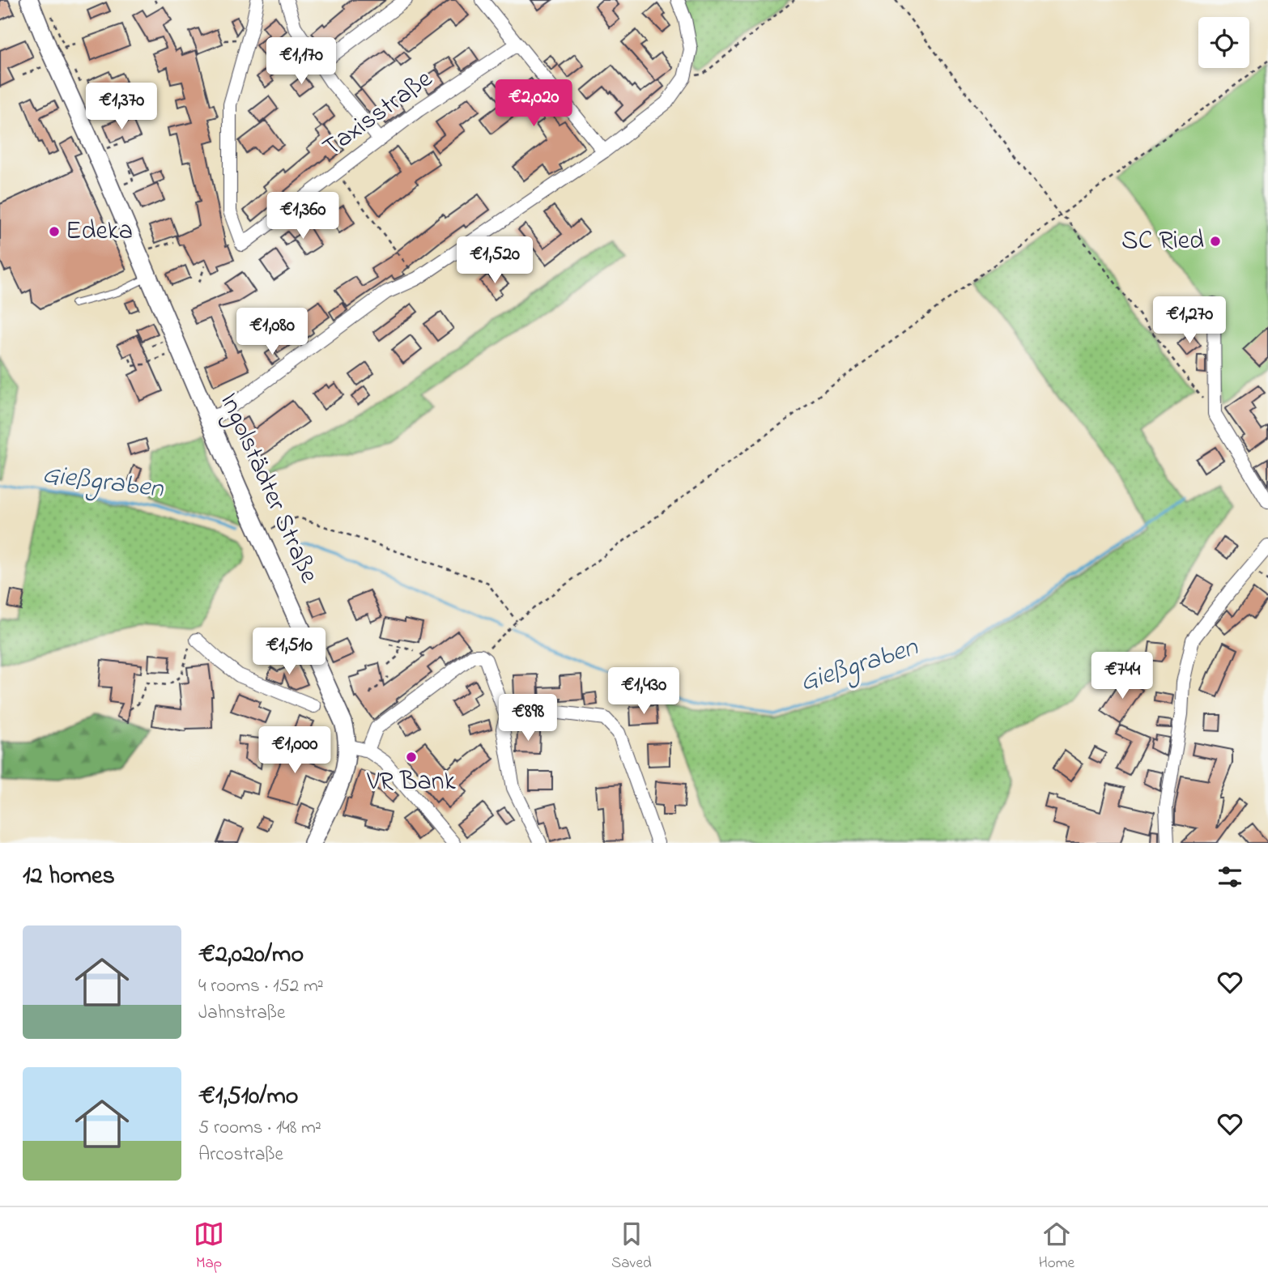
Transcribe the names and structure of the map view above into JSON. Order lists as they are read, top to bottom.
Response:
{
  "streets": {
    "main road": ["Ingolstädter Straße"],
    "street": ["Taxisstraße"]
  },
  "water": ["Gießgraben"],
  "places": ["Edeka", "SC Ried", "VR Bank"],
  "page": {
    "price": [
      "€1,170",
      "€2,020",
      "€1,370",
      "€1,360",
      "€1,520",
      "€1,270",
      "€1,080",
      "€1,510",
      "€744",
      "€1,430",
      "€898",
      "€1,000"
    ],
    "heading": "12 homes",
    "list": [
      {
        "name": "€2,020/mo",
        "note": "4 rooms · 152 m² · Jahnstraße"
      },
      {
        "name": "€1,510/mo",
        "note": "5 rooms · 148 m² · Arcostraße"
      }
    ],
    "tabs": ["Map", "Saved", "Home"]
  }
}
